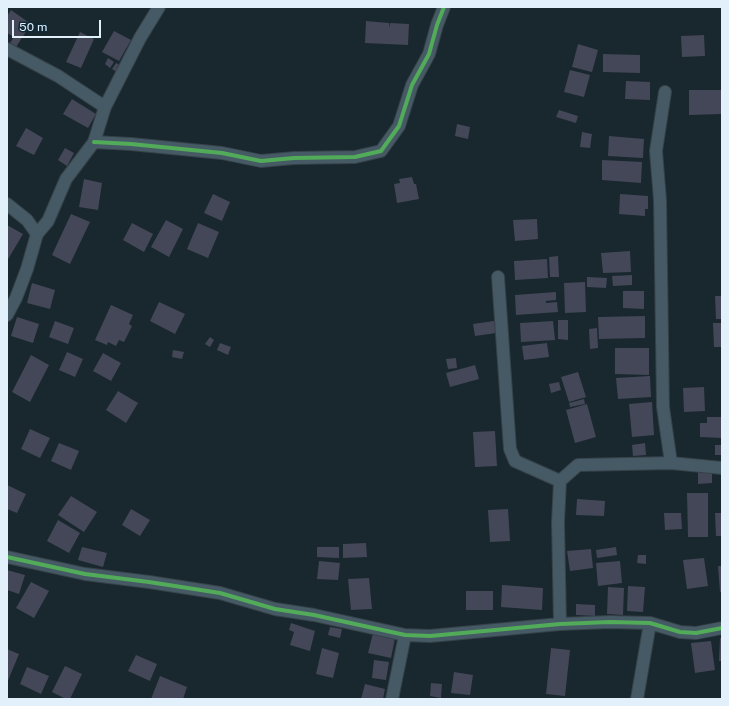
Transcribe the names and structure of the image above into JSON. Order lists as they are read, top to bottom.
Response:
{
  "scale_bar": "50 m"
}
